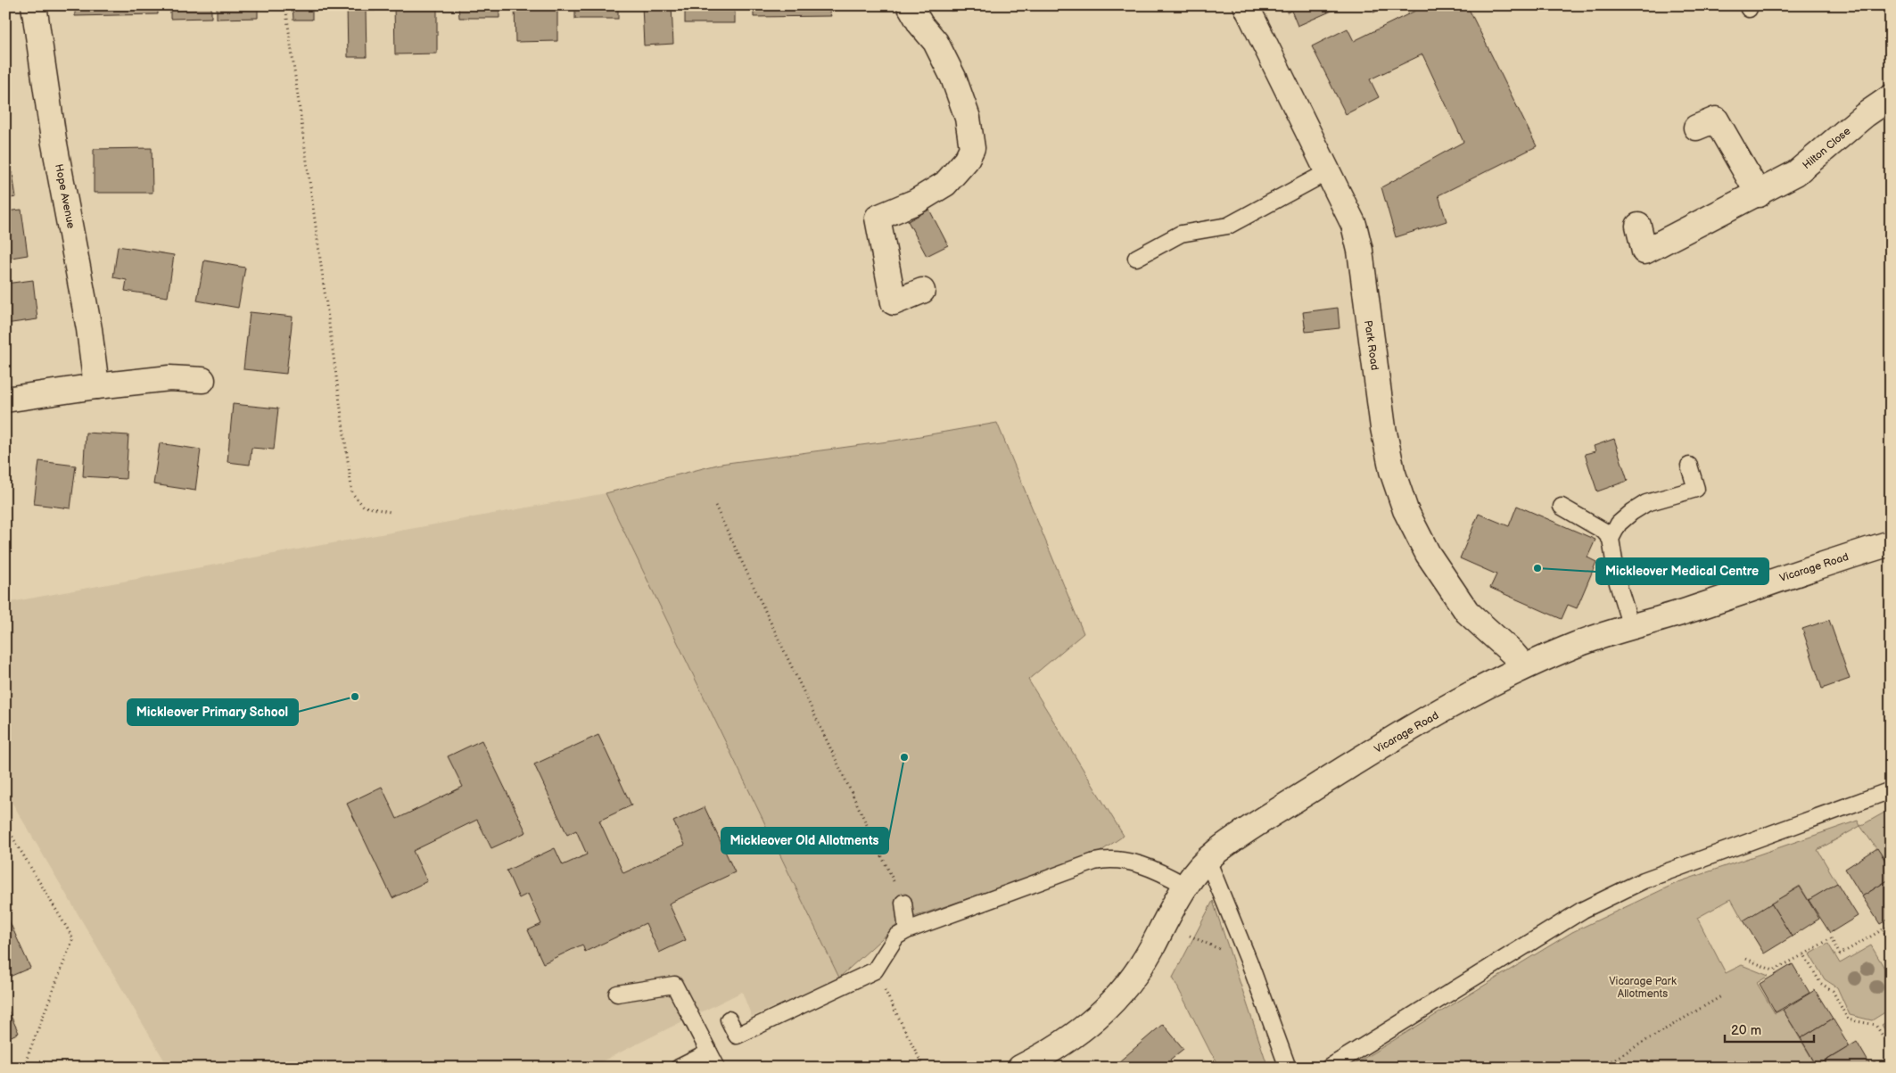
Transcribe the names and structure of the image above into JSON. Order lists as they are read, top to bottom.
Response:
{
  "streets": {
    "street": [
      "Hilton Close",
      "Hope Avenue",
      "Park Road",
      "Vicarage Road"
    ]
  },
  "crossings": [
    ["Park Road", "Vicarage Road"]
  ],
  "parks": ["Vicarage Park Allotments"],
  "places": ["Mickleover Medical Centre", "Mickleover Primary School", "Mickleover Old Allotments"],
  "scale_bar": "20 m"
}
